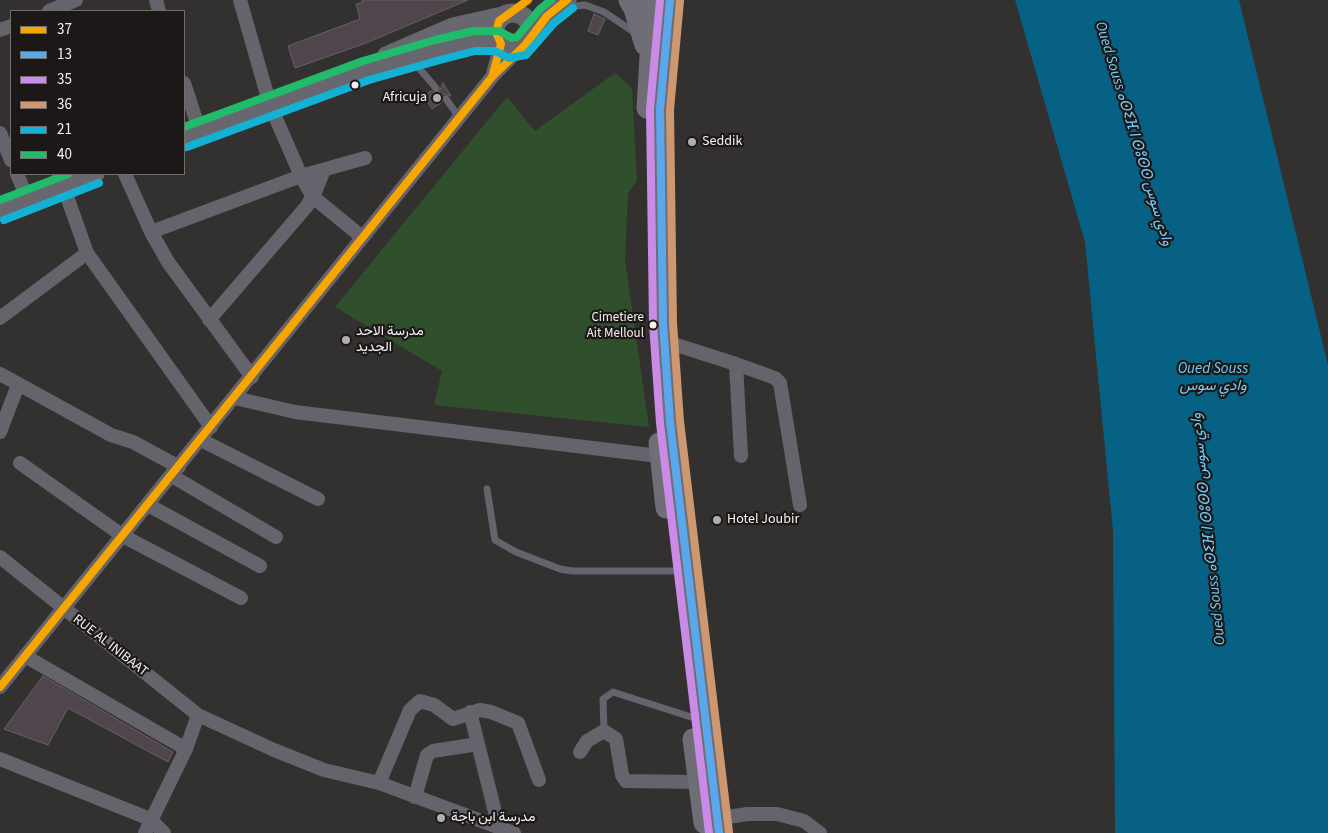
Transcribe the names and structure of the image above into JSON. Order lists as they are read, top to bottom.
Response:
{
  "streets": {
    "street": ["RUE AL INIBAAT"]
  },
  "water": ["Oued Souss ⴰⵙⵉⴼ ⵏ ⵙⵓⵙⵙ وادي سوس", "Oued Souss وادي سوس"],
  "places": [
    "Africuja",
    "Seddik",
    "Cimetiere Ait Melloul",
    "مدرسة الاحد الجديد",
    "Hotel Joubir",
    "مدرسة ابن باجة"
  ],
  "lines": [
    "transit line 37",
    "transit line 13",
    "transit line 35",
    "transit line 40",
    "transit line 36",
    "transit line 21"
  ],
  "legend": [
    "37",
    "13",
    "35",
    "36",
    "21",
    "40"
  ]
}
